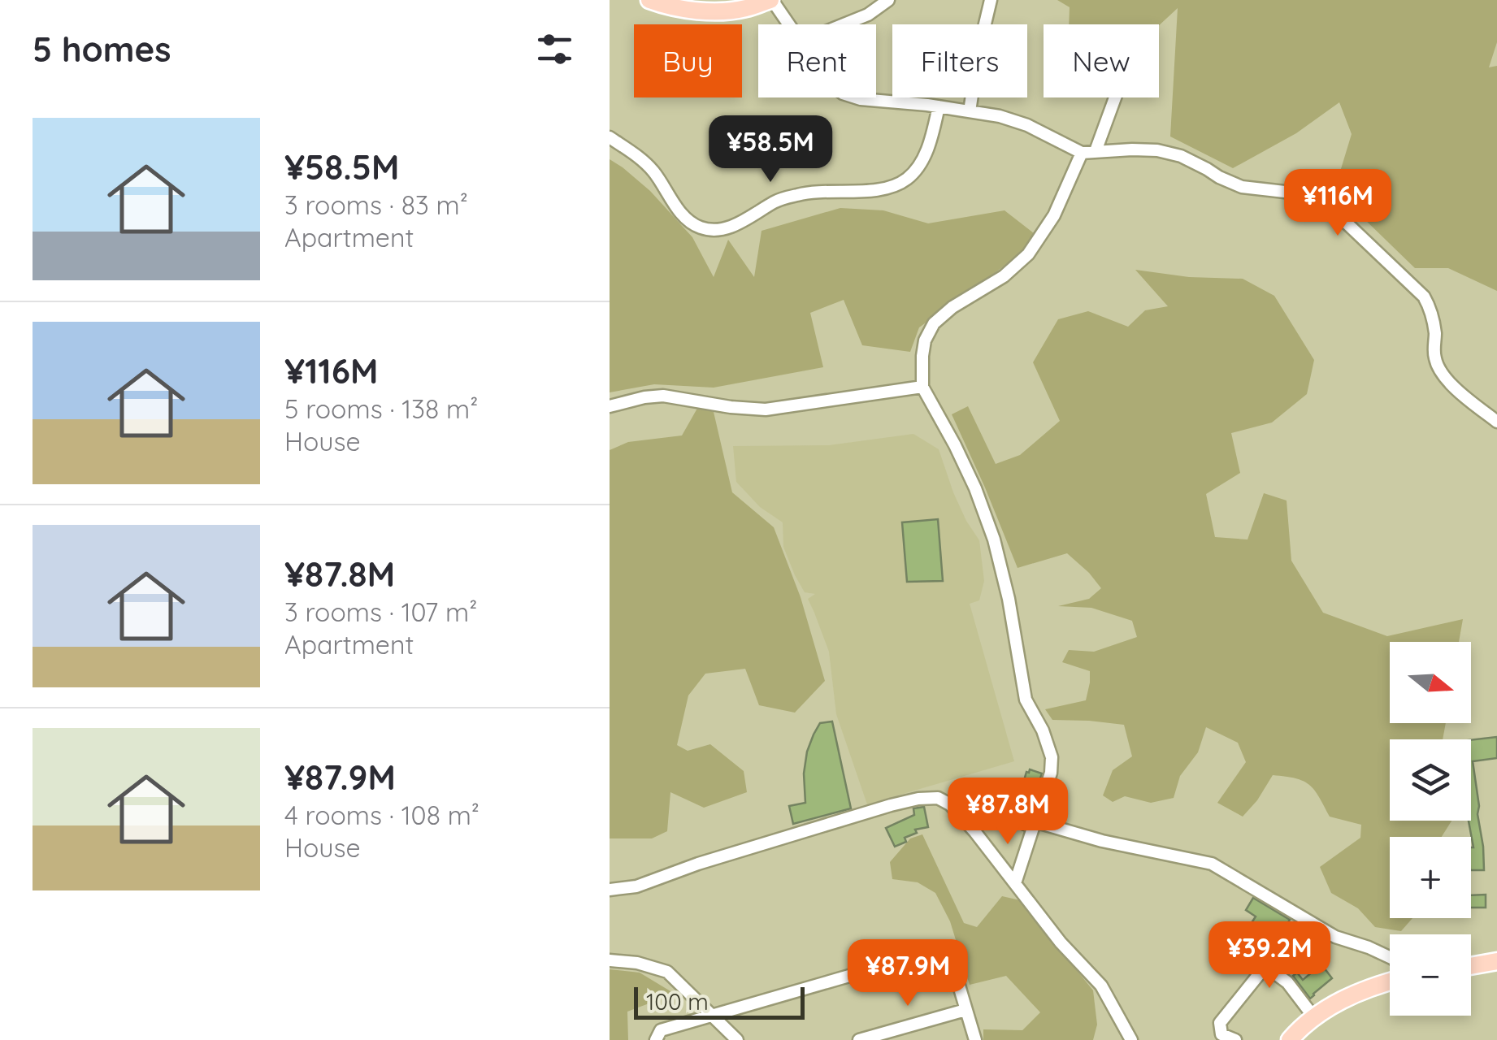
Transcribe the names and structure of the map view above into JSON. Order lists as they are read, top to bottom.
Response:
{
  "scale_bar": "100 m",
  "north": "right",
  "page": {
    "heading": "5 homes",
    "chip": [
      "Buy",
      "Rent",
      "Filters",
      "New"
    ],
    "list": [
      {
        "name": "¥58.5M",
        "note": "3 rooms · 83 m² · Apartment"
      },
      {
        "name": "¥116M",
        "note": "5 rooms · 138 m² · House"
      },
      {
        "name": "¥87.8M",
        "note": "3 rooms · 107 m² · Apartment"
      },
      {
        "name": "¥87.9M",
        "note": "4 rooms · 108 m² · House"
      }
    ],
    "price": [
      "¥58.5M",
      "¥116M",
      "¥87.8M",
      "¥39.2M",
      "¥87.9M"
    ],
    "map_buttons": ["+", "−"],
    "scale": "100 m"
  }
}
